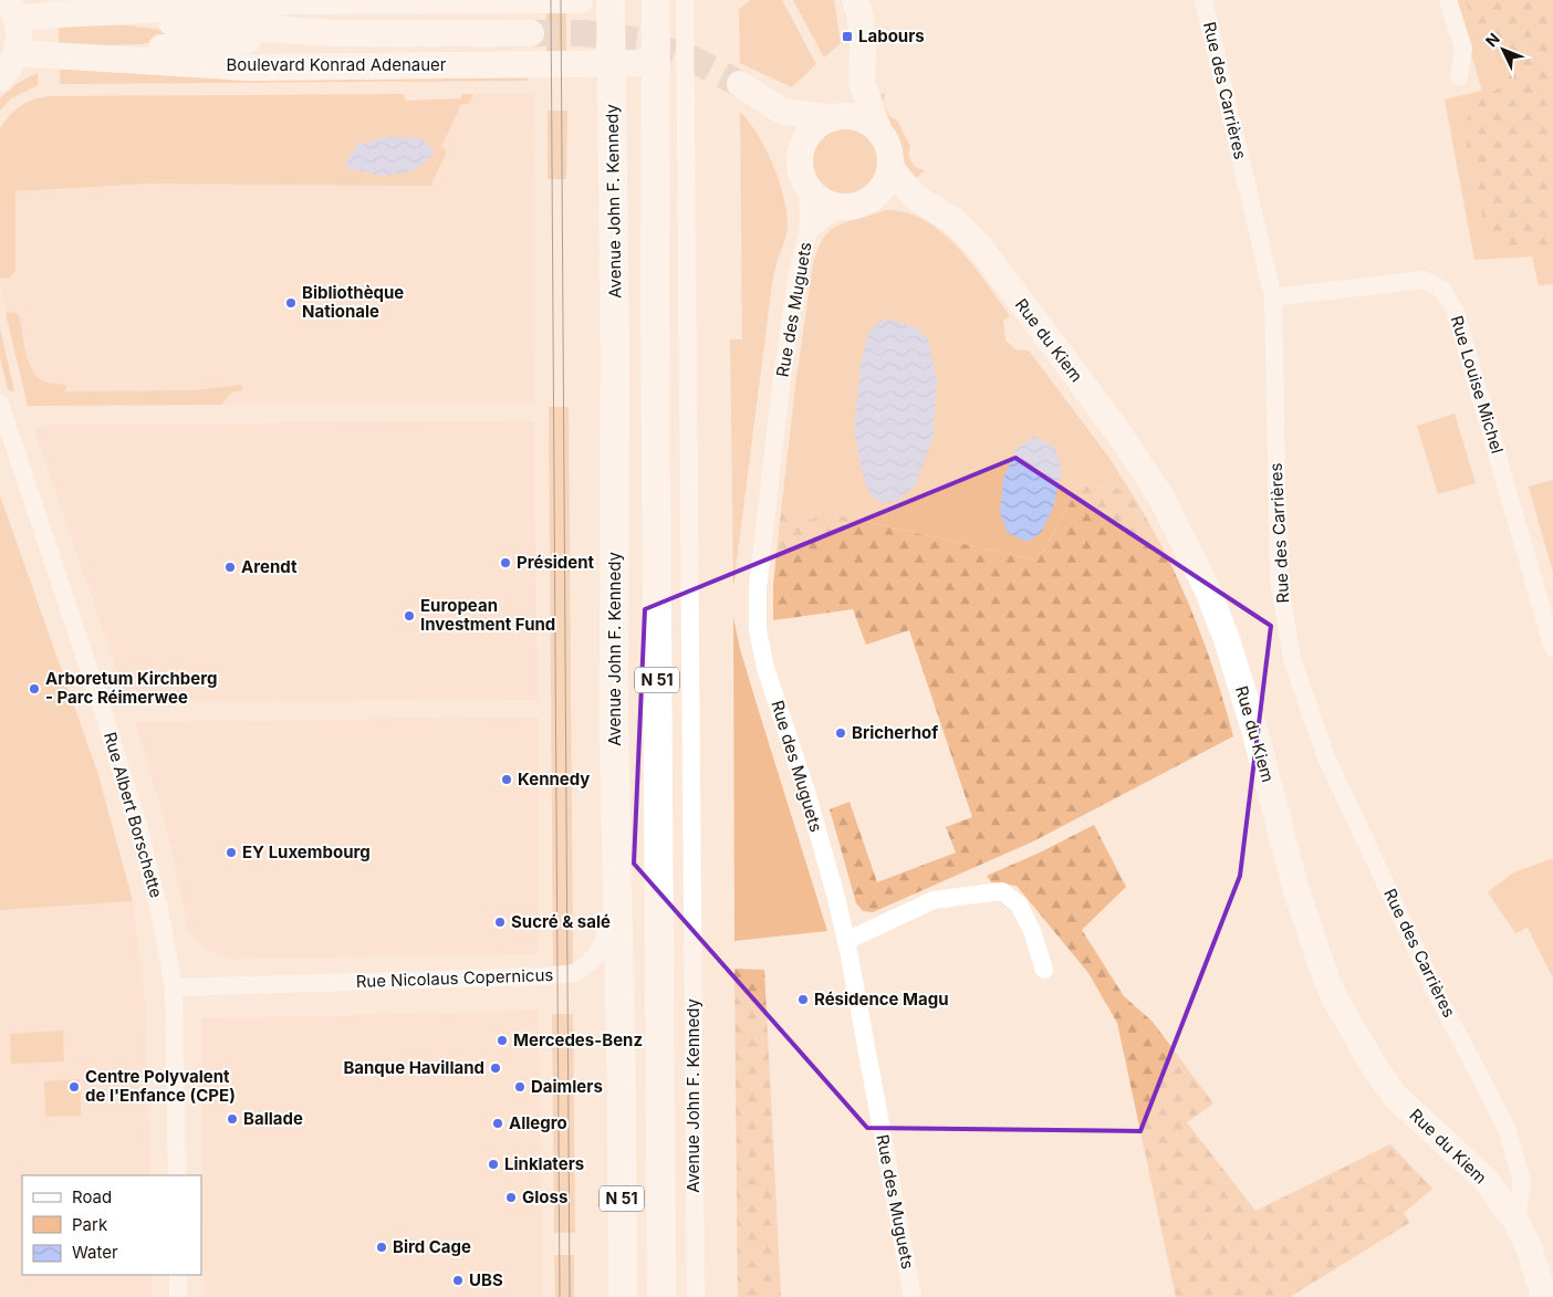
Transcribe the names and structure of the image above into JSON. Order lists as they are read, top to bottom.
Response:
{
  "streets": {
    "main road": [
      "Boulevard Konrad Adenauer",
      "Avenue John F. Kennedy",
      "Rue du Kiem",
      "N 51"
    ],
    "street": [
      "Rue des Carrières",
      "Rue des Muguets",
      "Rue Louise Michel",
      "Rue Albert Borschette",
      "Rue Nicolaus Copernicus"
    ]
  },
  "crossings": [
    ["Boulevard Konrad Adenauer", "Avenue John F. Kennedy"],
    ["Rue des Carrières", "Rue du Kiem"],
    ["Rue des Carrières", "Rue Louise Michel"],
    ["Avenue John F. Kennedy", "Rue Nicolaus Copernicus"],
    ["Rue des Muguets", "Rue du Kiem"],
    ["Rue Albert Borschette", "Rue Nicolaus Copernicus"]
  ],
  "places": {
    "transit": ["Labours"],
    "other": [
      "Bibliothèque Nationale",
      "Président",
      "Arendt",
      "European Investment Fund",
      "Arboretum Kirchberg - Parc Réimerwee",
      "Bricherhof",
      "Kennedy",
      "EY Luxembourg",
      "Sucré & salé",
      "Résidence Magu",
      "Mercedes-Benz",
      "Banque Havilland",
      "Centre Polyvalent de l'Enfance (CPE)",
      "Daimlers",
      "Ballade",
      "Allegro",
      "Linklaters",
      "Gloss",
      "Bird Cage",
      "UBS"
    ]
  },
  "legend": ["Road", "Park", "Water"],
  "north": "top left"
}
